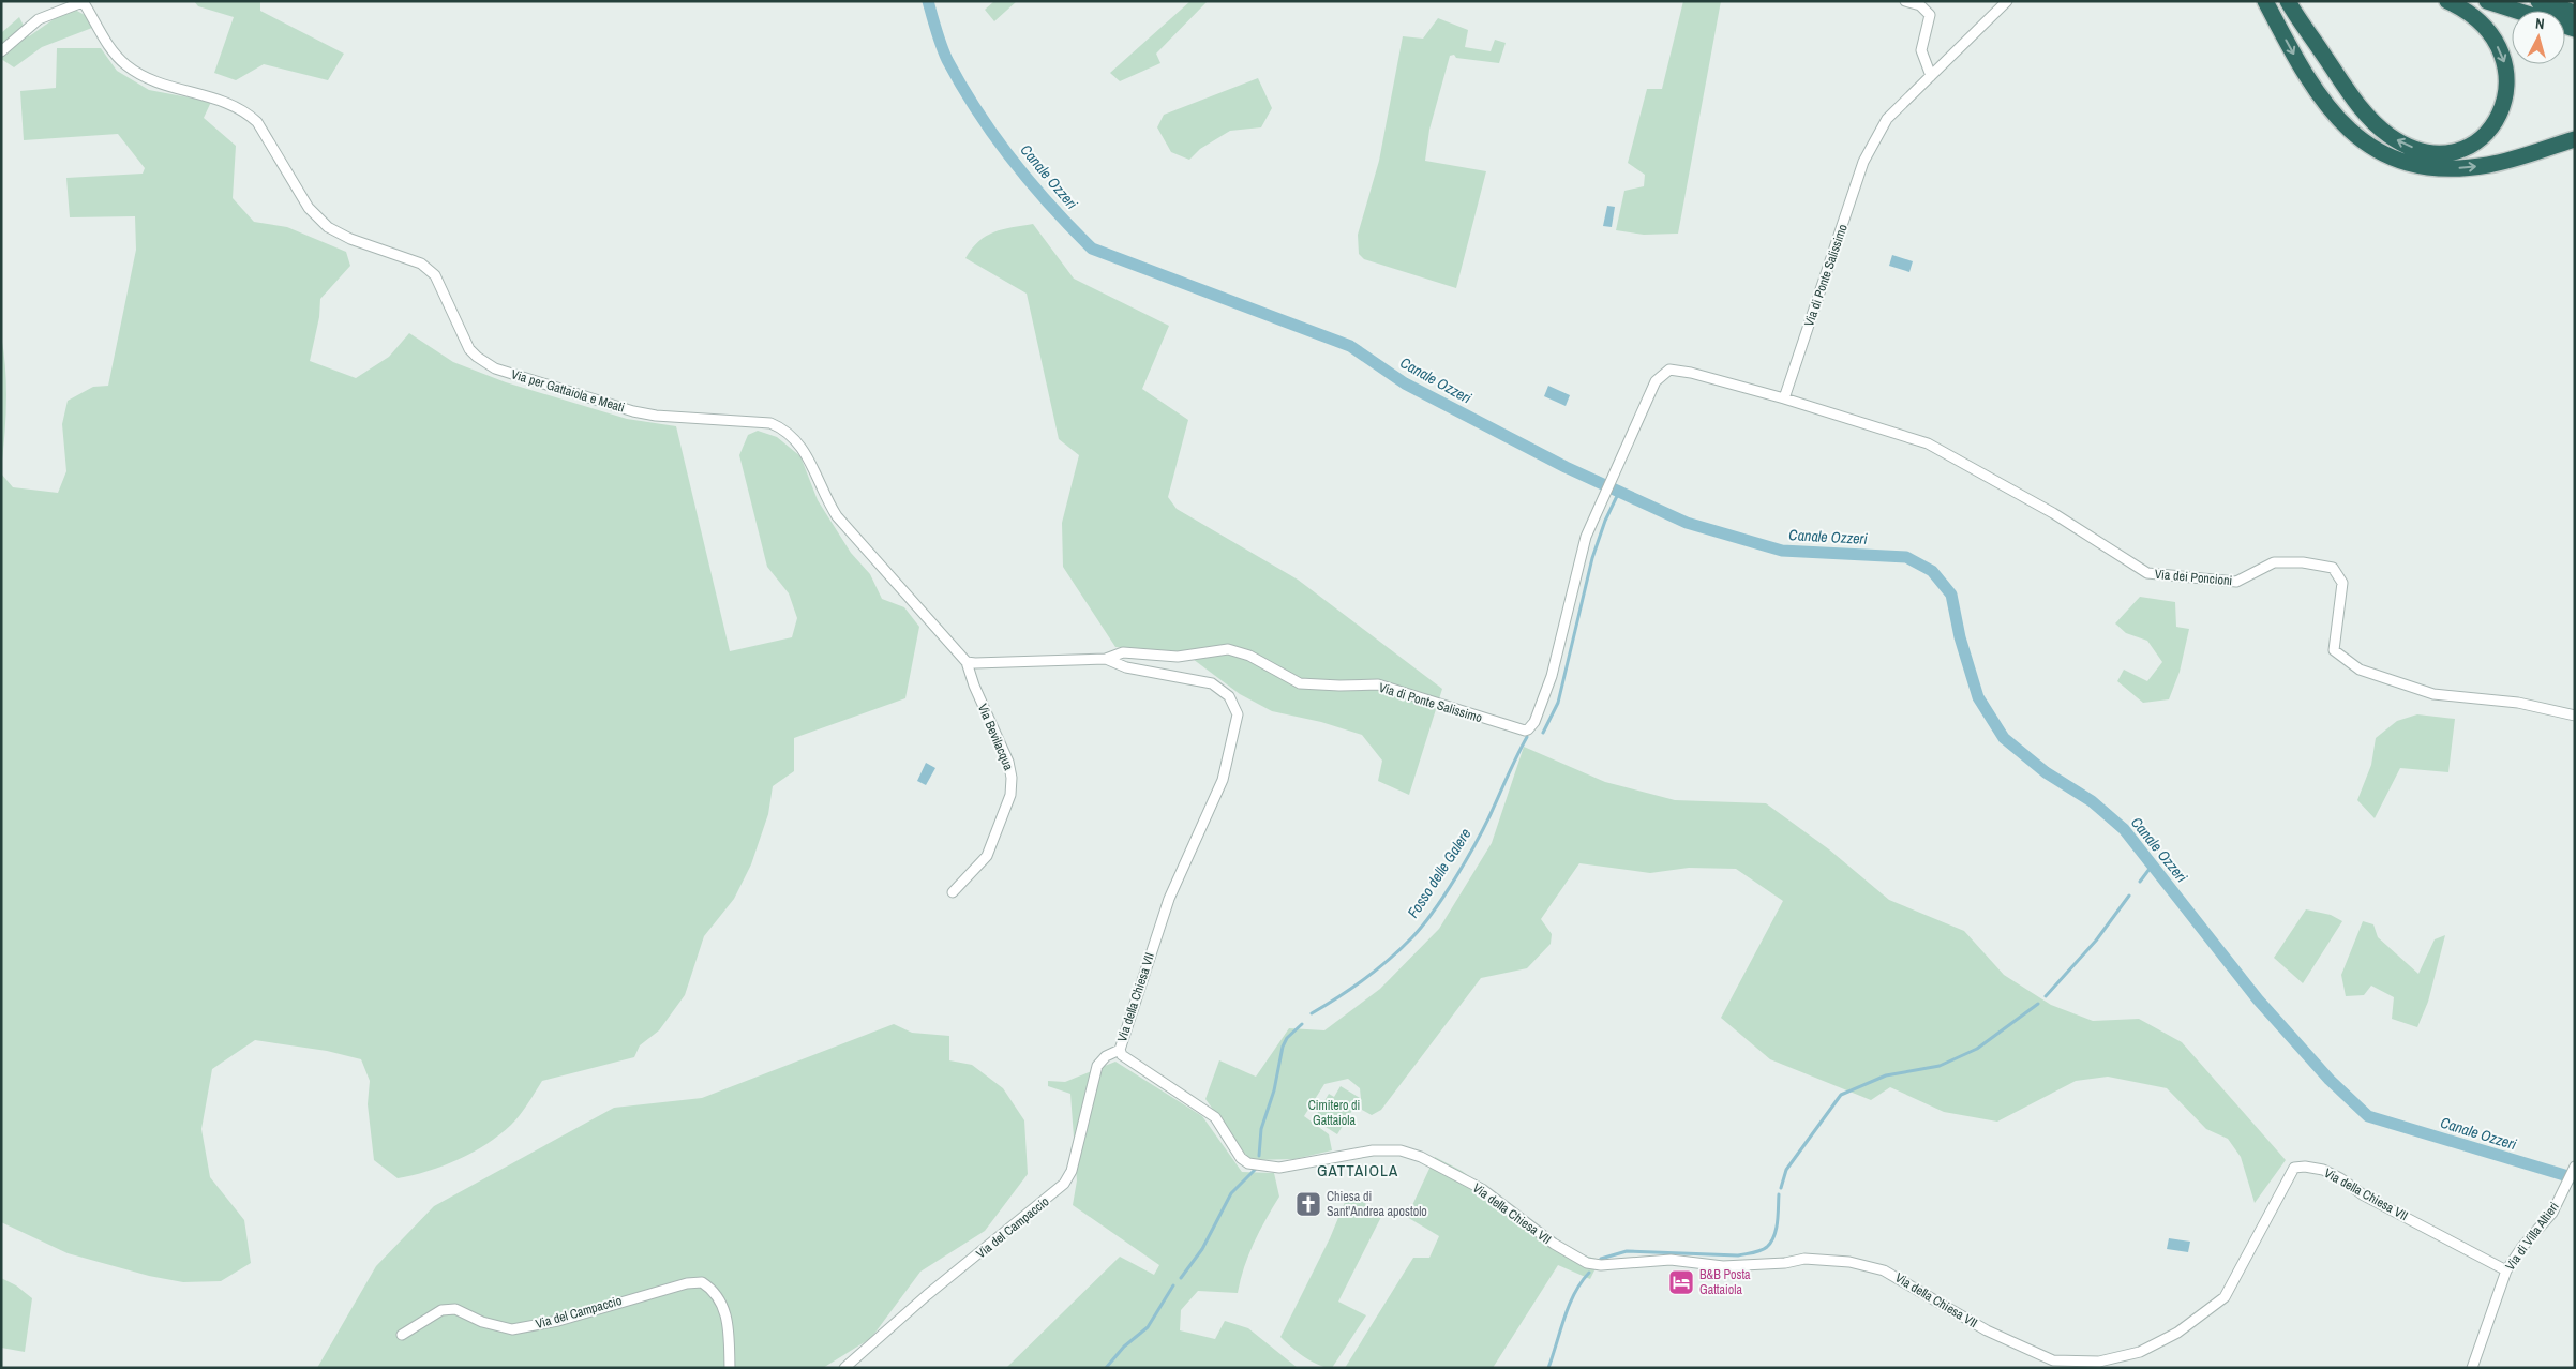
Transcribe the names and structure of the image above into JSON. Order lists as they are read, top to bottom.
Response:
{
  "streets": {
    "street": [
      "Via di Ponte Salissimo",
      "Via per Gattaiola e Meati",
      "Via dei Poncioni",
      "Via Bevilacqua",
      "Via della Chiesa VII",
      "Via del Campaccio",
      "Via di Villa Altieri"
    ]
  },
  "crossings": [
    ["Via di Ponte Salissimo", "Via dei Poncioni"],
    ["Via di Ponte Salissimo", "Via della Chiesa VII"],
    ["Via per Gattaiola e Meati", "Via Bevilacqua"],
    ["Via della Chiesa VII", "Via del Campaccio"],
    ["Via della Chiesa VII", "Via di Villa Altieri"]
  ],
  "districts": ["GATTAIOLA"],
  "water": ["Canale Ozzeri", "Fosso delle Galere"],
  "parks": ["Cimitero di Gattaiola"],
  "places": {
    "church": ["Chiesa di Sant'Andrea apostolo"],
    "hotel": ["B&B Posta Gattaiola"]
  },
  "north": "top"
}
